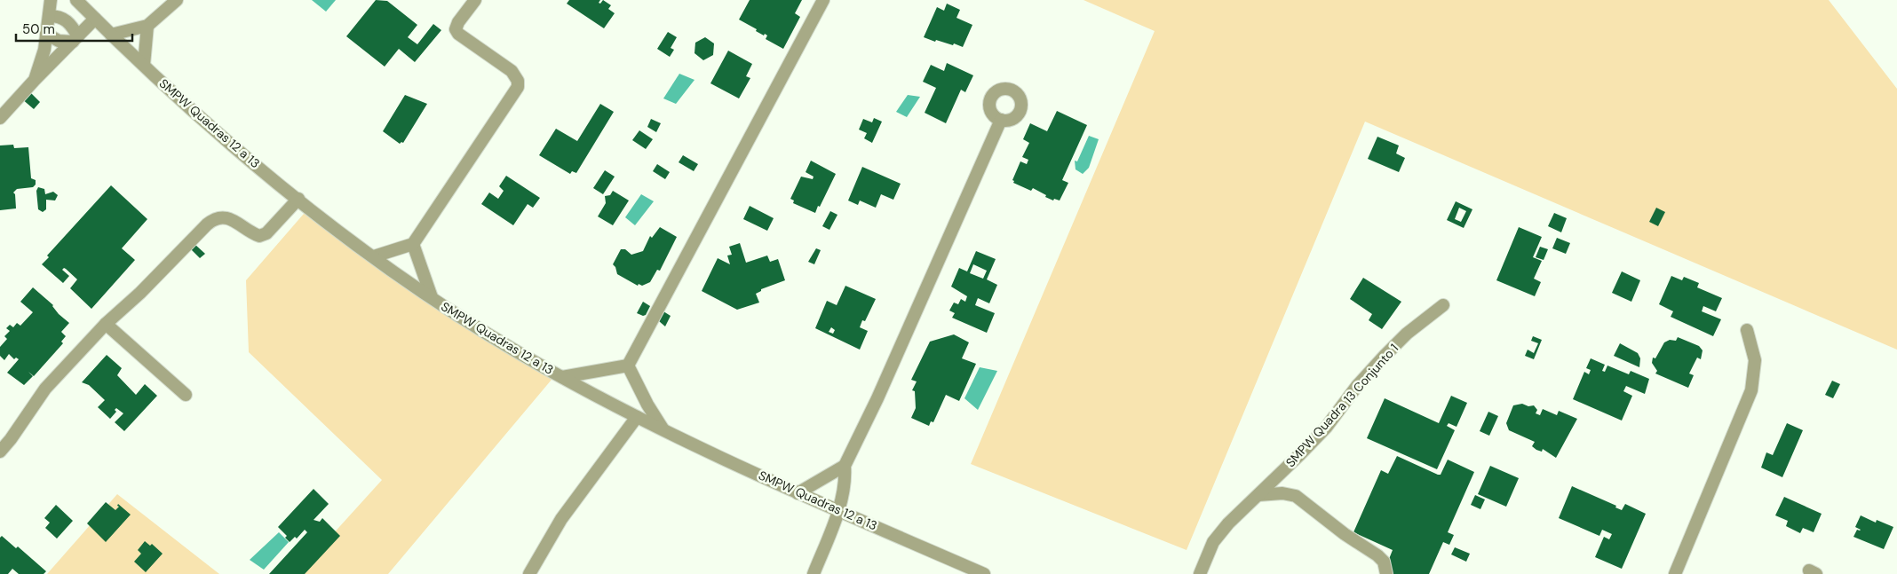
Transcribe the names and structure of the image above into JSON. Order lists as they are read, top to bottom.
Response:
{
  "streets": {
    "street": ["SMPW Quadras 12 a 13", "SMPW Quadra 13 Conjunto 1"]
  },
  "scale_bar": "50 m"
}
